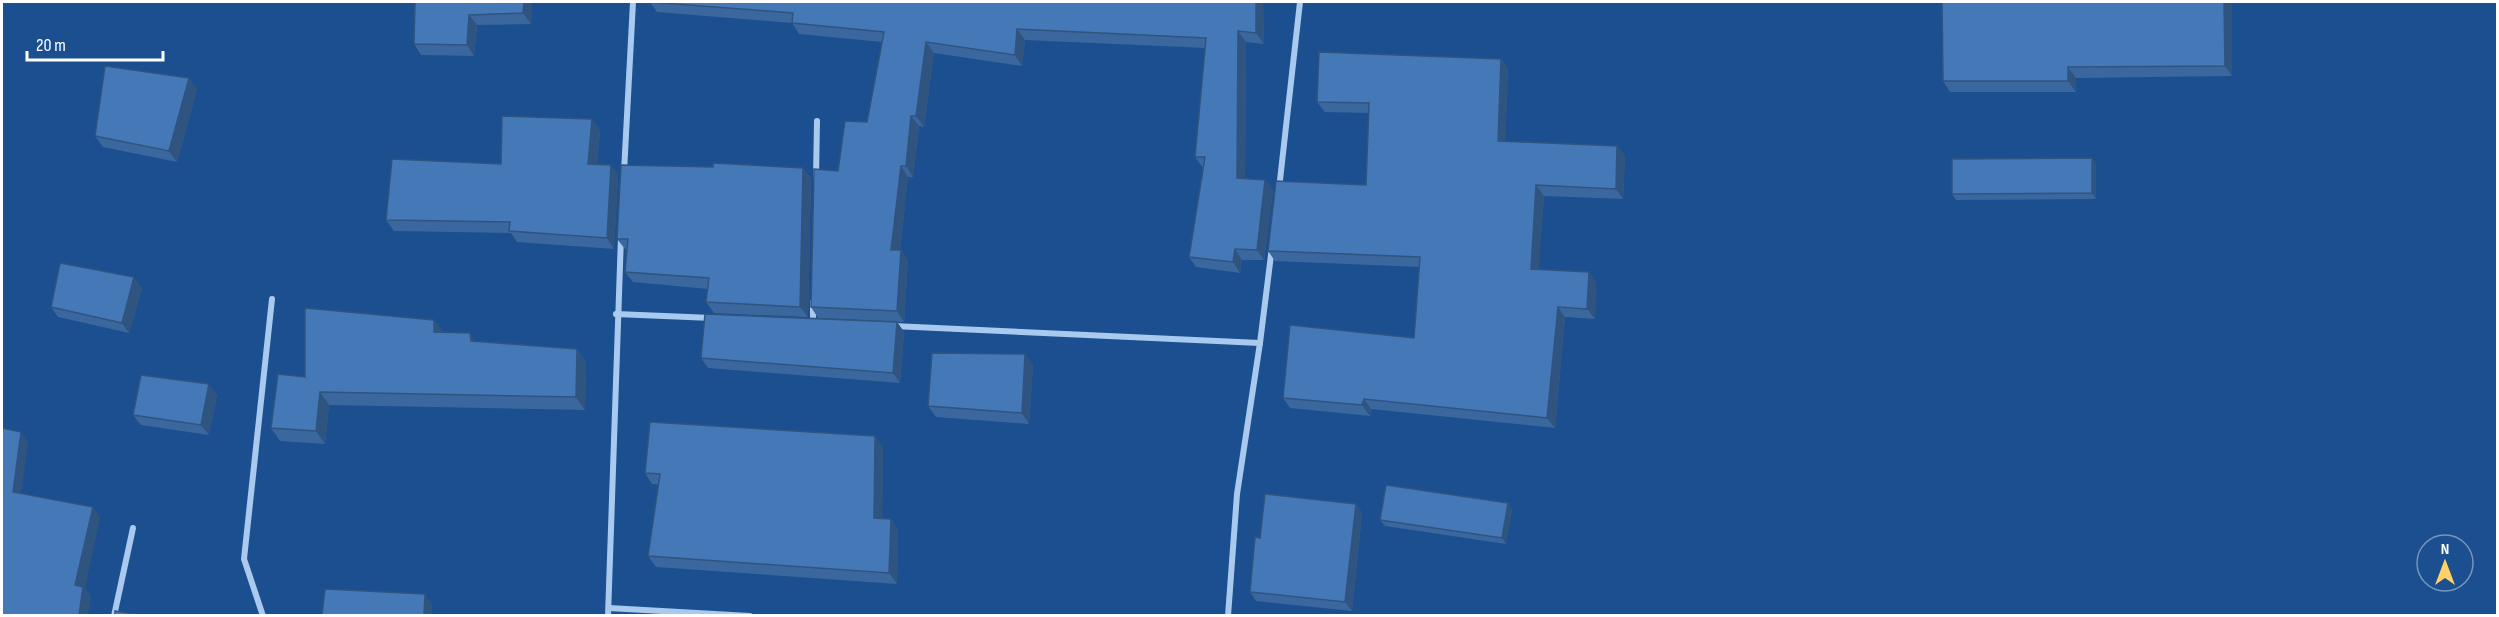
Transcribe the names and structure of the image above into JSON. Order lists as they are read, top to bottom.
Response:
{
  "scale_bar": "20 m",
  "north": "top"
}
